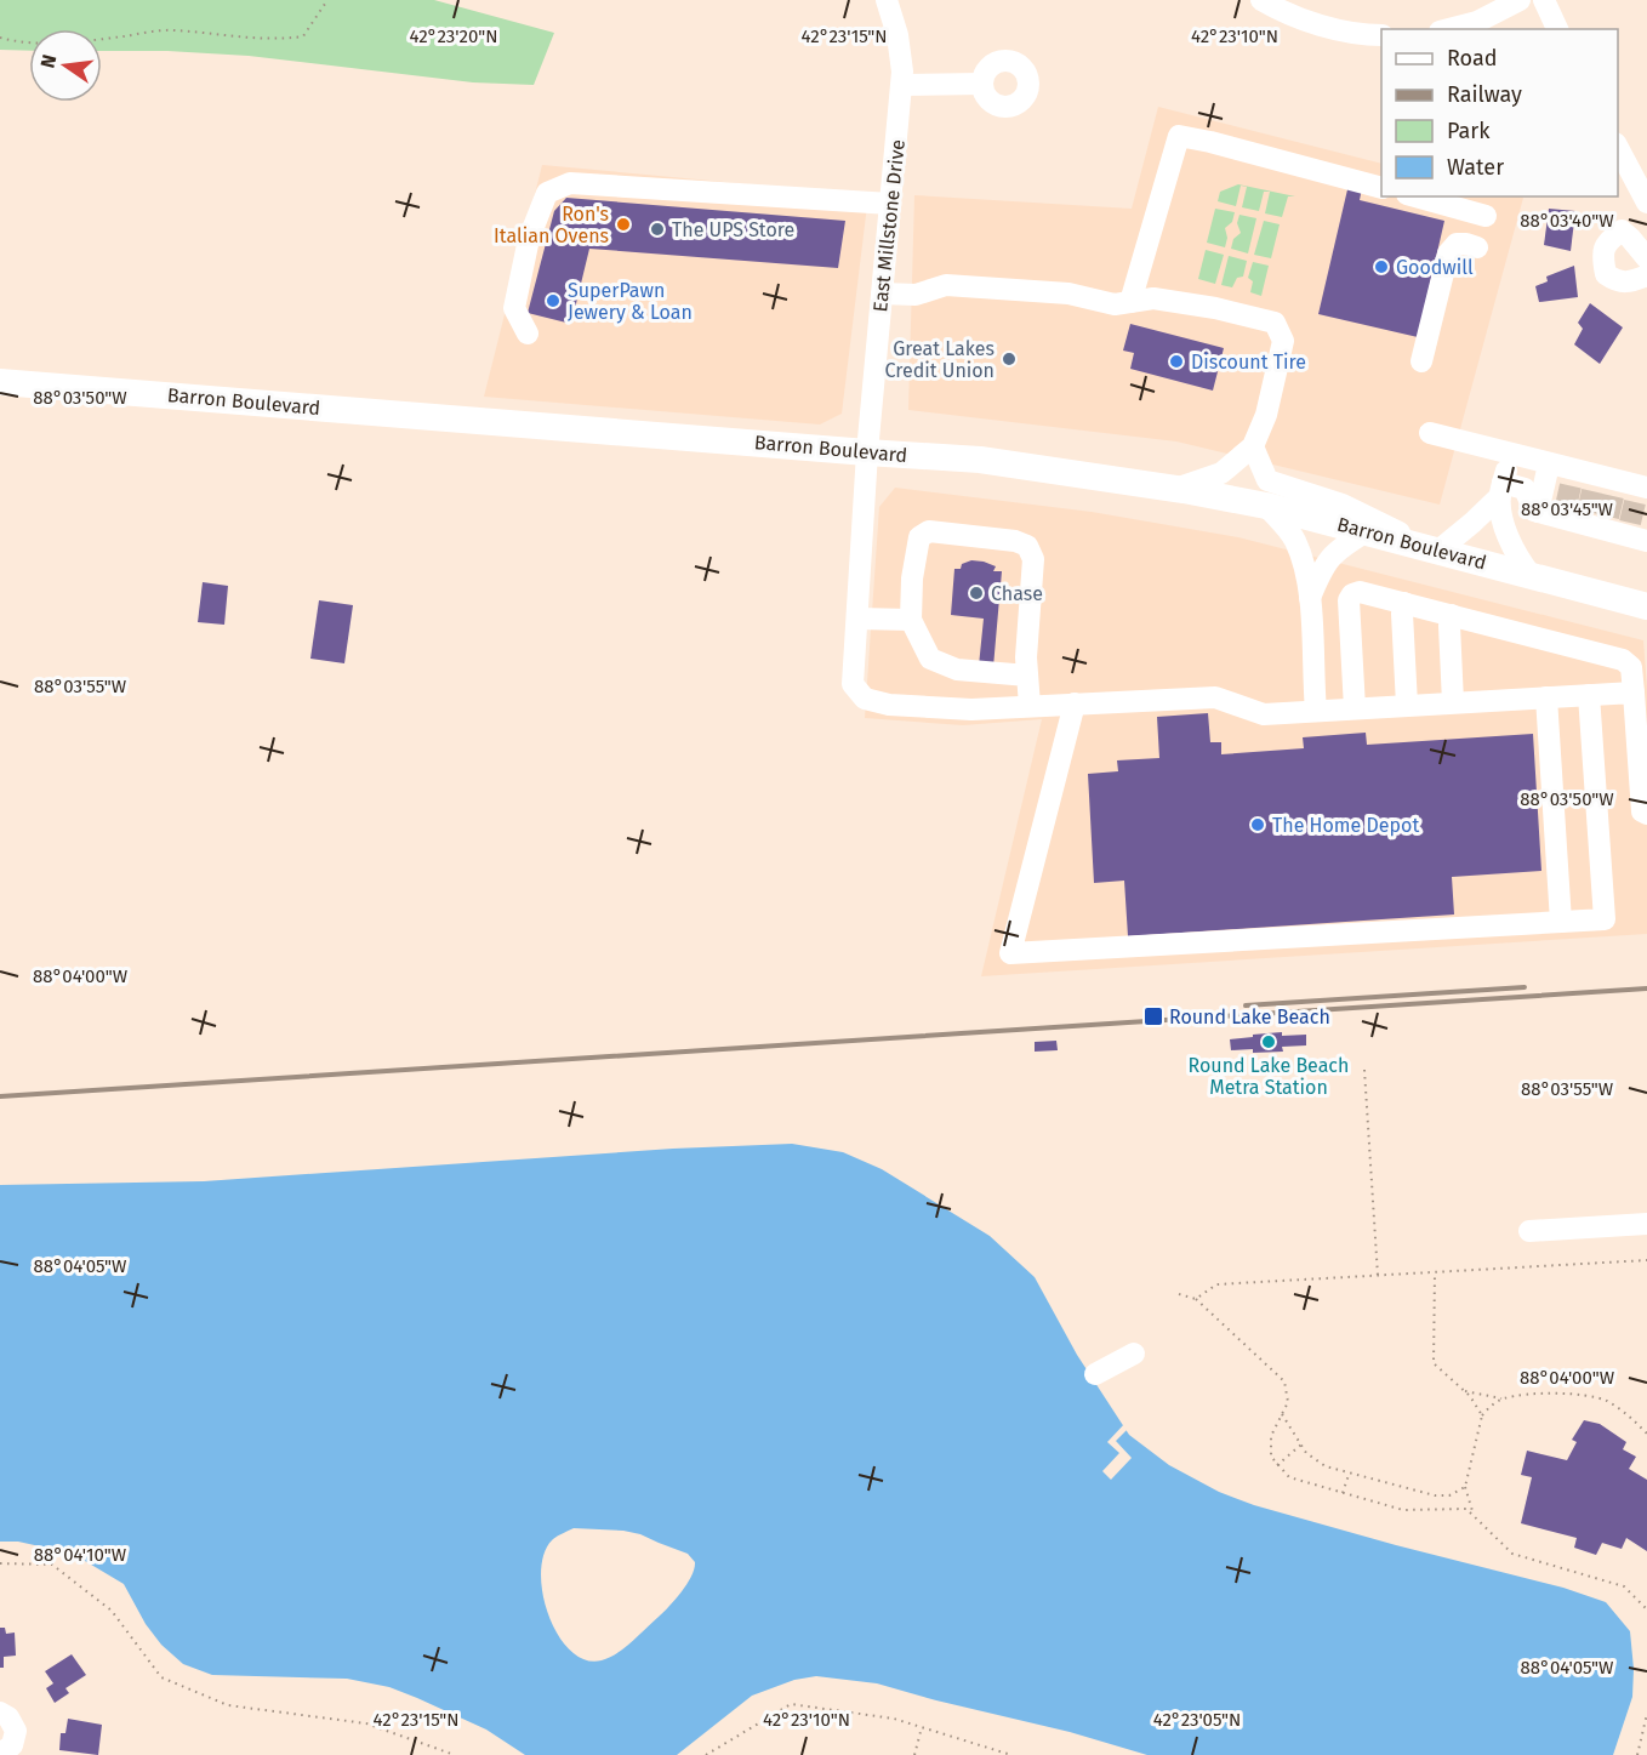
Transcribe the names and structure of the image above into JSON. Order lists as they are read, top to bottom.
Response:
{
  "streets": {
    "main road": ["Barron Boulevard"],
    "street": ["East Millstone Drive"]
  },
  "crossings": [
    ["East Millstone Drive", "Barron Boulevard"]
  ],
  "places": {
    "other": [
      "Ron's Italian Ovens",
      "The UPS Store",
      "Goodwill",
      "SuperPawn Jewery & Loan",
      "Great Lakes Credit Union",
      "Discount Tire",
      "Chase",
      "The Home Depot",
      "Round Lake Beach Metra Station"
    ],
    "transit": ["Round Lake Beach"]
  },
  "legend": [
    "Road",
    "Railway",
    "Park",
    "Water"
  ],
  "north": "left",
  "coordinates": [
    "42°23'20\"N",
    "42°23'15\"N",
    "42°23'10\"N",
    "88°03'40\"W",
    "88°03'50\"W",
    "88°03'45\"W",
    "88°03'55\"W",
    "88°04'00\"W",
    "88°04'05\"W",
    "88°04'10\"W",
    "42°23'05\"N"
  ]
}
